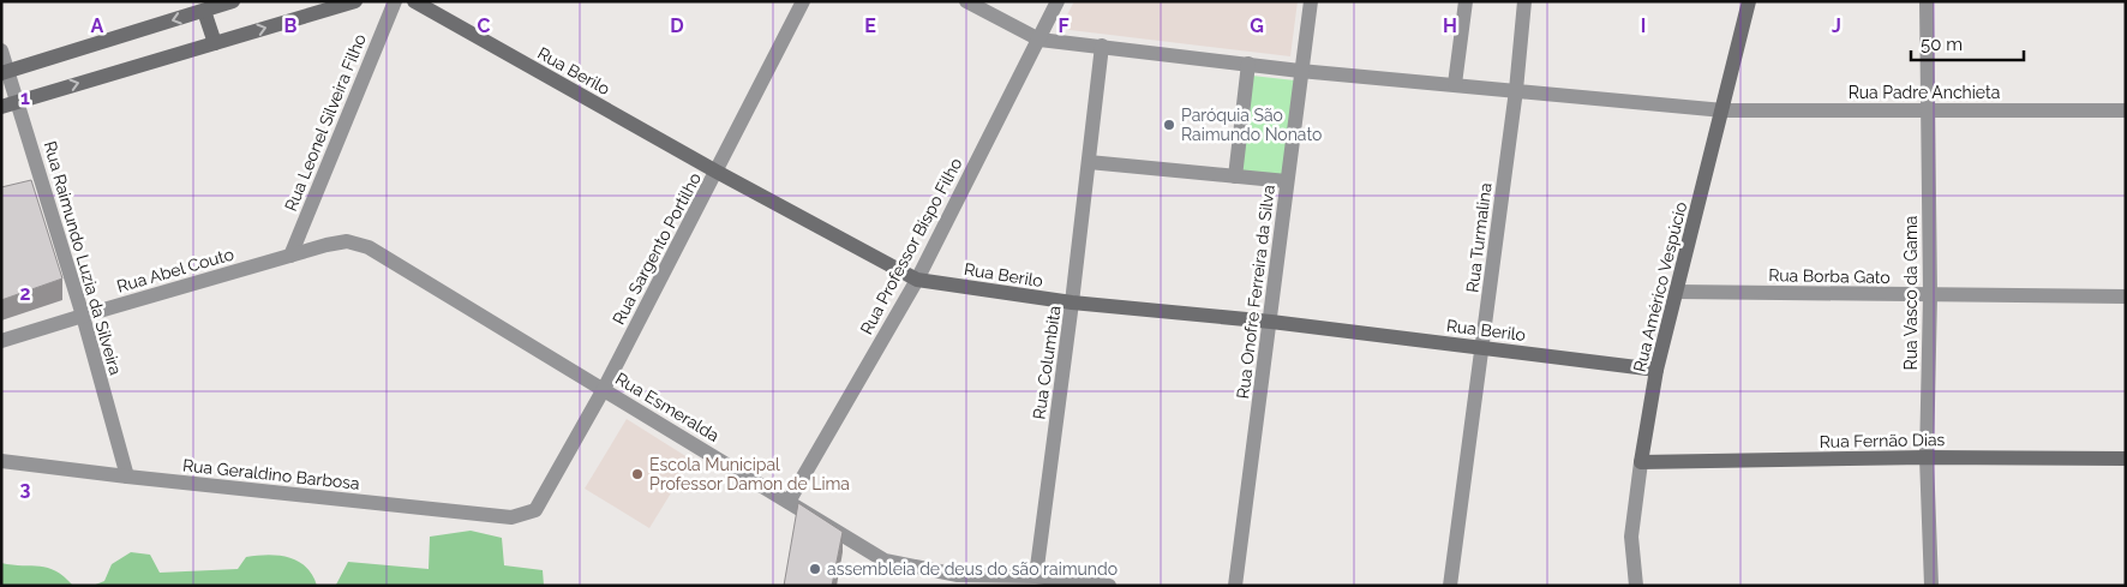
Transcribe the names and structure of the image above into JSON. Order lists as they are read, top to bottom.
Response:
{
  "streets": {
    "street": [
      "Rua Berilo",
      "Rua Padre Anchieta",
      "Rua Leonel Silveira Filho",
      "Rua Turmalina",
      "Rua Professor Bispo Filho",
      "Rua Sargento Portilho",
      "Rua Raimundo Luzia da Silveira",
      "Rua Abel Couto",
      "Rua Borba Gato",
      "Rua Américo Vespúcio",
      "Rua Onofre Ferreira da Silva",
      "Rua Vasco da Gama",
      "Rua Columbita",
      "Rua Esmeralda",
      "Rua Fernão Dias",
      "Rua Geraldino Barbosa"
    ]
  },
  "crossings": [
    ["Rua Berilo", "Rua Turmalina"],
    ["Rua Berilo", "Rua Professor Bispo Filho"],
    ["Rua Berilo", "Rua Sargento Portilho"],
    ["Rua Berilo", "Rua Américo Vespúcio"],
    ["Rua Berilo", "Rua Onofre Ferreira da Silva"],
    ["Rua Berilo", "Rua Columbita"],
    ["Rua Padre Anchieta", "Rua Turmalina"],
    ["Rua Padre Anchieta", "Rua Professor Bispo Filho"],
    ["Rua Padre Anchieta", "Rua Américo Vespúcio"],
    ["Rua Padre Anchieta", "Rua Onofre Ferreira da Silva"],
    ["Rua Padre Anchieta", "Rua Vasco da Gama"],
    ["Rua Padre Anchieta", "Rua Columbita"],
    ["Rua Leonel Silveira Filho", "Rua Abel Couto"],
    ["Rua Leonel Silveira Filho", "Rua Esmeralda"],
    ["Rua Professor Bispo Filho", "Rua Esmeralda"],
    ["Rua Sargento Portilho", "Rua Esmeralda"],
    ["Rua Sargento Portilho", "Rua Geraldino Barbosa"],
    ["Rua Raimundo Luzia da Silveira", "Rua Abel Couto"],
    ["Rua Raimundo Luzia da Silveira", "Rua Geraldino Barbosa"],
    ["Rua Abel Couto", "Rua Esmeralda"],
    ["Rua Borba Gato", "Rua Américo Vespúcio"],
    ["Rua Borba Gato", "Rua Vasco da Gama"],
    ["Rua Américo Vespúcio", "Rua Fernão Dias"],
    ["Rua Vasco da Gama", "Rua Fernão Dias"],
    ["Rua Columbita", "Rua Esmeralda"]
  ],
  "places": ["Paróquia São Raimundo Nonato", "Escola Municipal Professor Damon de Lima", "assembleia de deus do são raimundo"],
  "scale_bar": "50 m",
  "grid": {
    "columns": [
      "A",
      "B",
      "C",
      "D",
      "E",
      "F",
      "G",
      "H",
      "I",
      "J"
    ],
    "rows": ["1", "2", "3"]
  }
}
